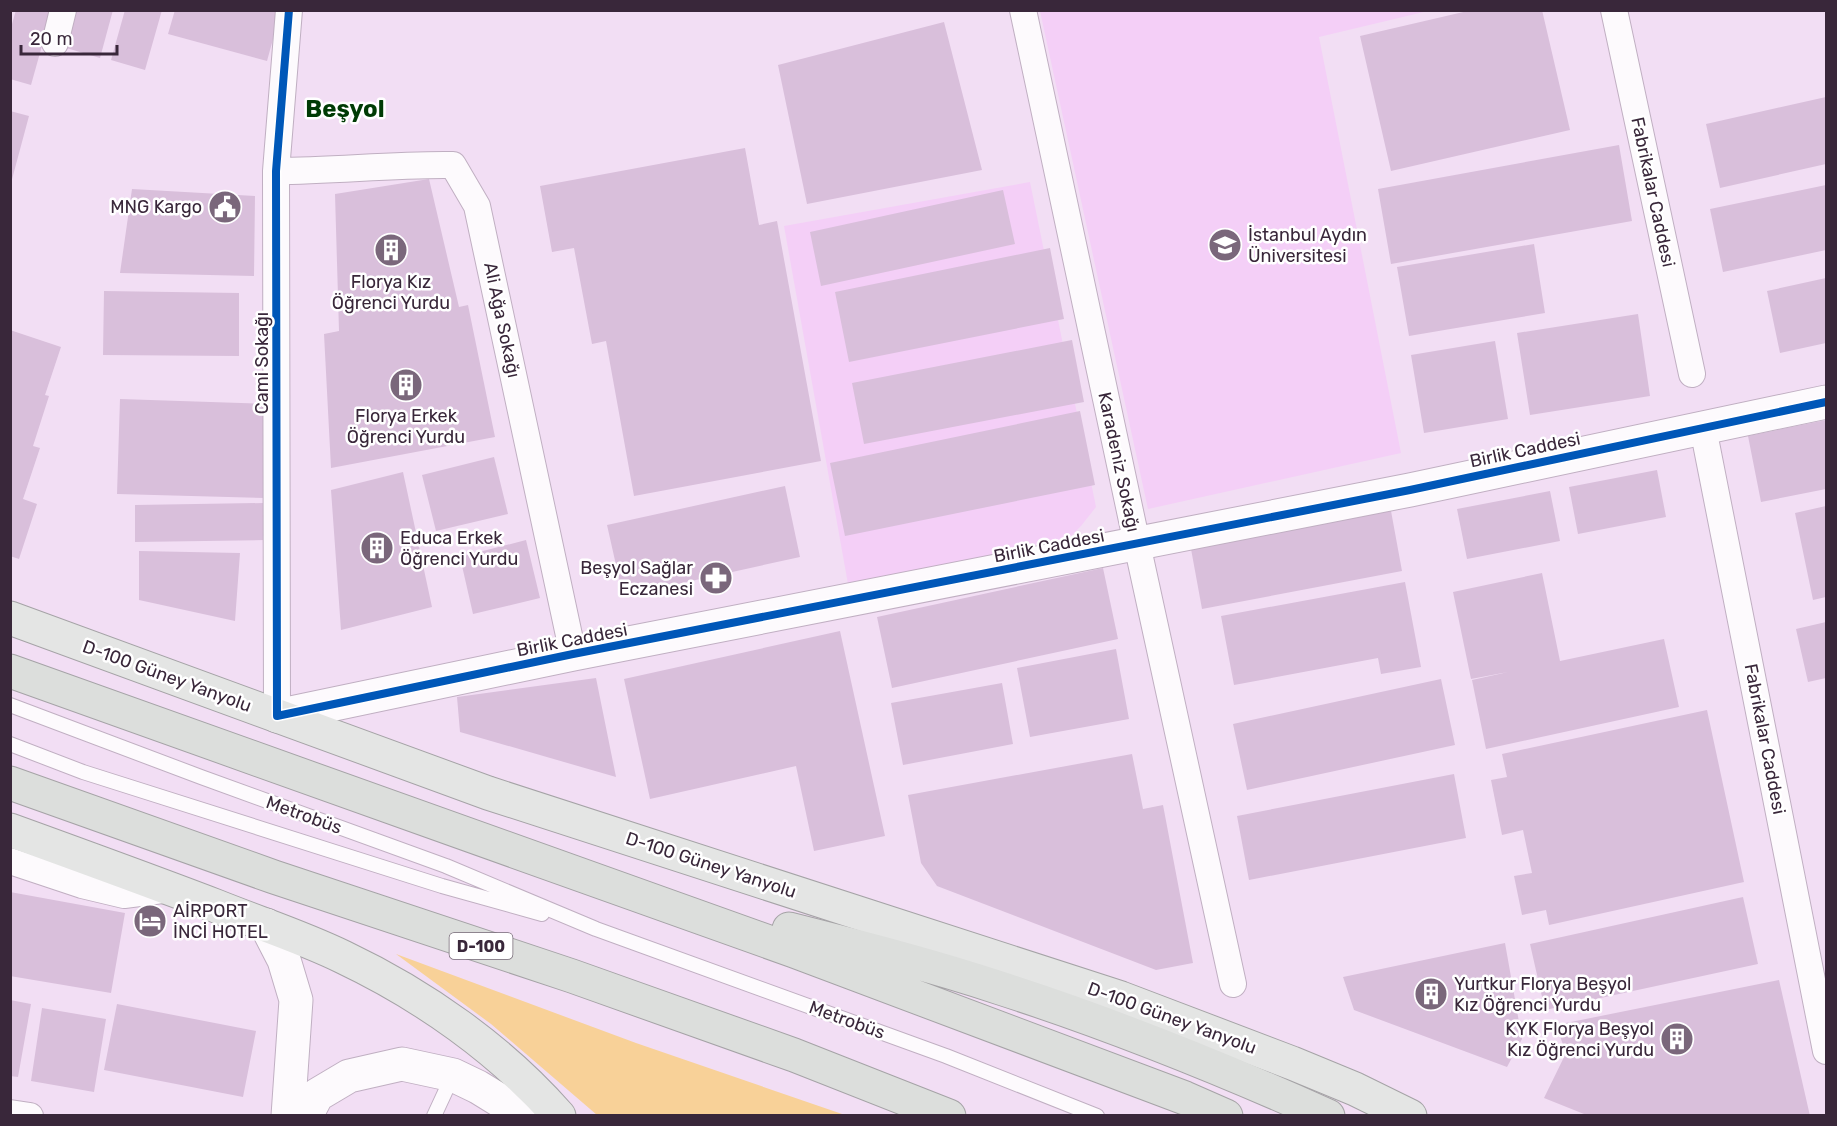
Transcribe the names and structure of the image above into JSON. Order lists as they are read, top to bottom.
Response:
{
  "streets": {
    "highway": ["D-100"],
    "main road": ["D-100 Güney Yanyolu"],
    "street": [
      "Fabrikalar Caddesi",
      "Ali Ağa Sokağı",
      "Cami Sokağı",
      "Birlik Caddesi",
      "Karadeniz Sokağı"
    ],
    "lane": ["Metrobüs"]
  },
  "crossings": [
    ["Fabrikalar Caddesi", "Birlik Caddesi"],
    ["Ali Ağa Sokağı", "Cami Sokağı"],
    ["Ali Ağa Sokağı", "Birlik Caddesi"],
    ["Cami Sokağı", "Birlik Caddesi"],
    ["Cami Sokağı", "D-100 Güney Yanyolu"],
    ["Birlik Caddesi", "Karadeniz Sokağı"],
    ["Birlik Caddesi", "D-100 Güney Yanyolu"]
  ],
  "districts": ["Beşyol"],
  "places": {
    "public building": ["MNG Kargo"],
    "school or university": ["İstanbul Aydın Üniversitesi"],
    "building": [
      "Florya Kız Öğrenci Yurdu",
      "Florya Erkek Öğrenci Yurdu",
      "Educa Erkek Öğrenci Yurdu",
      "Yurtkur Florya Beşyol Kız Öğrenci Yurdu",
      "KYK Florya Beşyol Kız Öğrenci Yurdu"
    ],
    "pharmacy": ["Beşyol Sağlar Eczanesi"],
    "hotel": ["AİRPORT İNCİ HOTEL"]
  },
  "scale_bar": "20 m"
}
